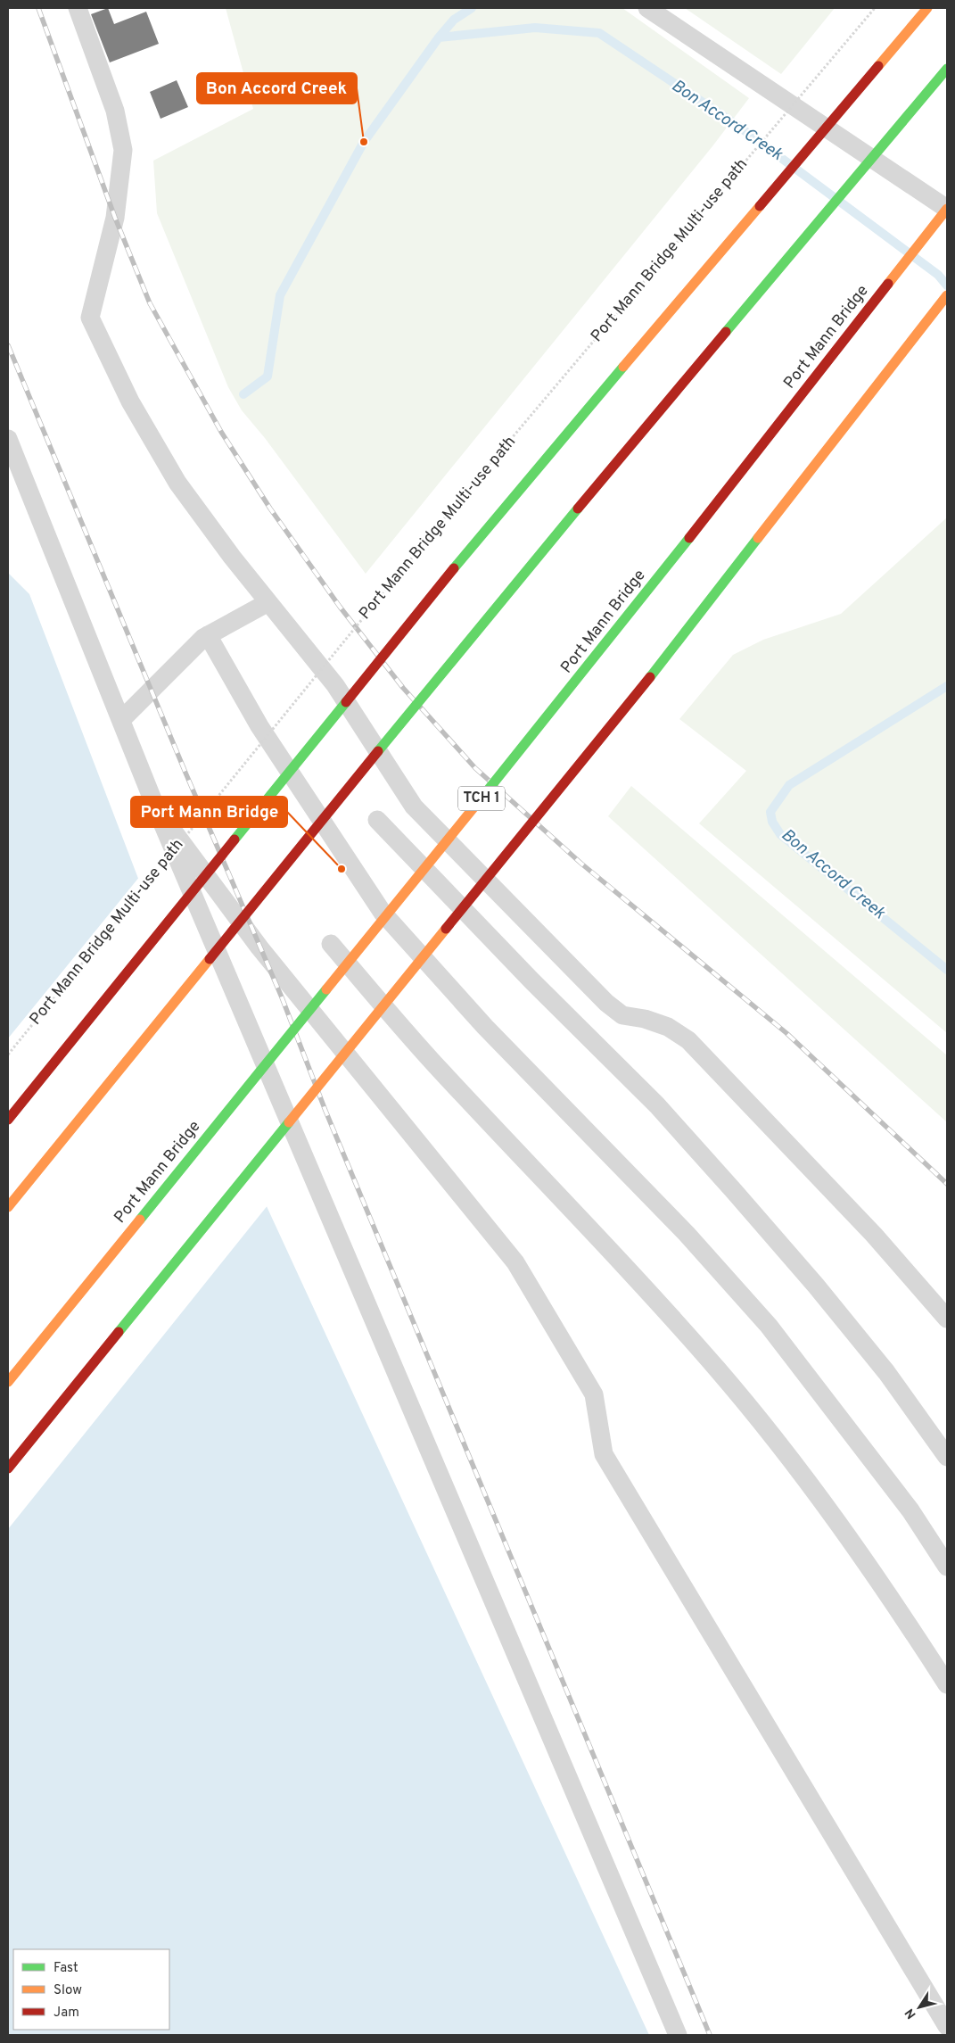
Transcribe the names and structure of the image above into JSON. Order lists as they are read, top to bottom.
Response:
{
  "streets": {
    "highway": ["Port Mann Bridge", "TCH 1"],
    "path": ["Port Mann Bridge Multi-use path"]
  },
  "water": ["Bon Accord Creek"],
  "places": ["Bon Accord Creek", "Port Mann Bridge"],
  "legend": ["Fast", "Slow", "Jam"],
  "north": "bottom left"
}
